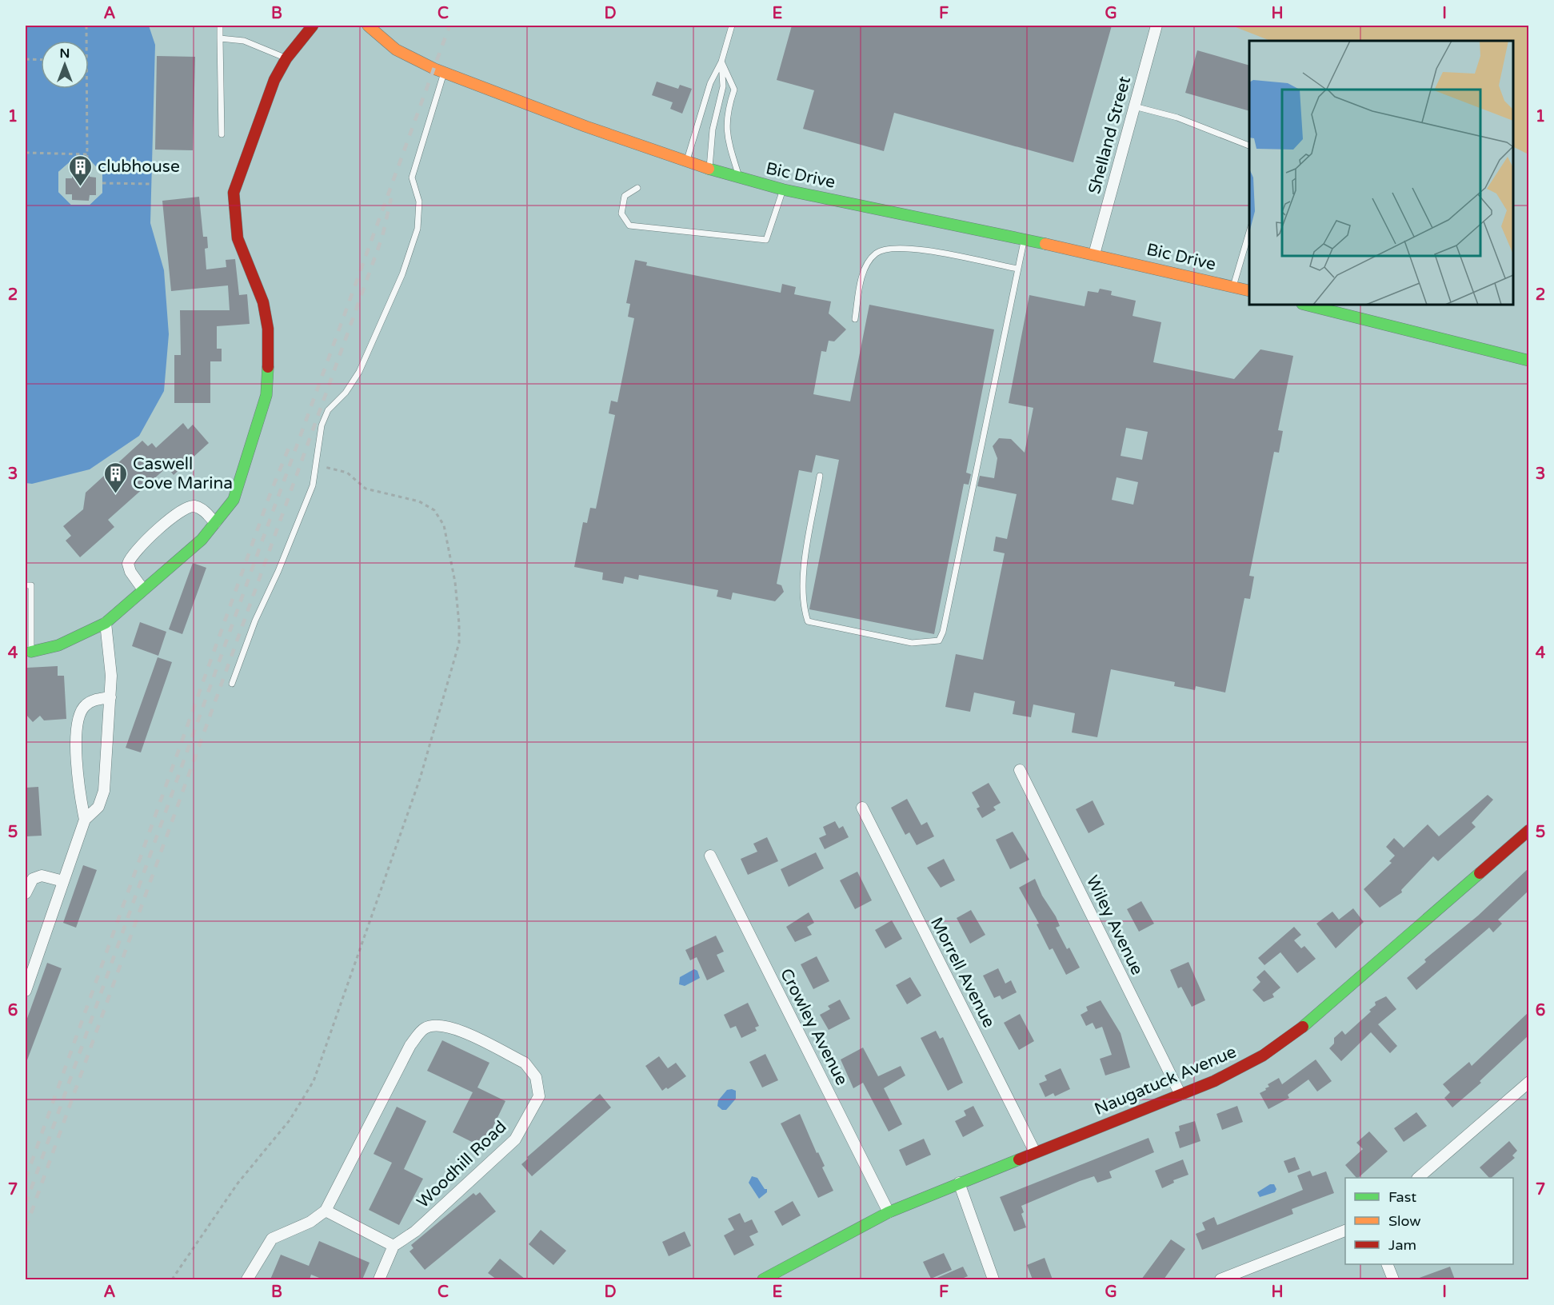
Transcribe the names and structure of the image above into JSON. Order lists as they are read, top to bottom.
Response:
{
  "streets": {
    "street": [
      "Shelland Street",
      "Bic Drive",
      "Wiley Avenue",
      "Morrell Avenue",
      "Crowley Avenue",
      "Naugatuck Avenue",
      "Woodhill Road"
    ]
  },
  "crossings": [
    ["Shelland Street", "Bic Drive"],
    ["Wiley Avenue", "Naugatuck Avenue"],
    ["Morrell Avenue", "Naugatuck Avenue"],
    ["Crowley Avenue", "Naugatuck Avenue"]
  ],
  "places": {
    "building": ["clubhouse", "Caswell Cove Marina"]
  },
  "legend": ["Fast", "Slow", "Jam"],
  "north": "top",
  "grid": {
    "columns": [
      "A",
      "B",
      "C",
      "D",
      "E",
      "F",
      "G",
      "H",
      "I"
    ],
    "rows": [
      "1",
      "2",
      "3",
      "4",
      "5",
      "6",
      "7"
    ]
  }
}
